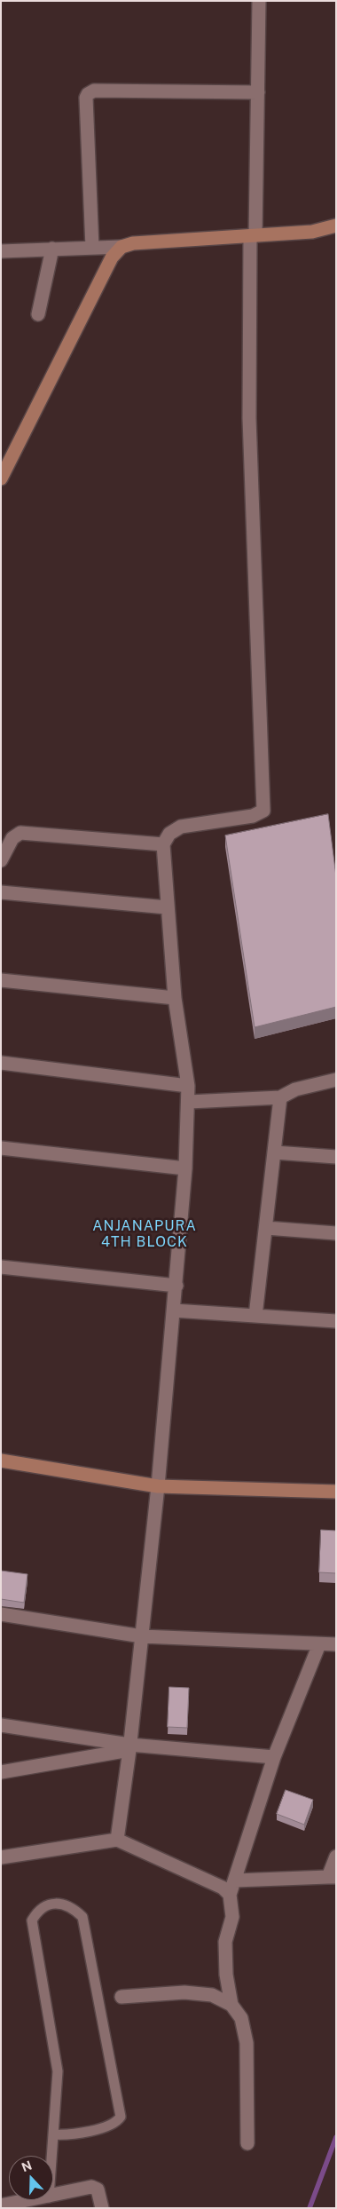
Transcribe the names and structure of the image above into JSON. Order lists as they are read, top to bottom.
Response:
{
  "districts": ["ANJANAPURA 4TH BLOCK"],
  "north": "top"
}
